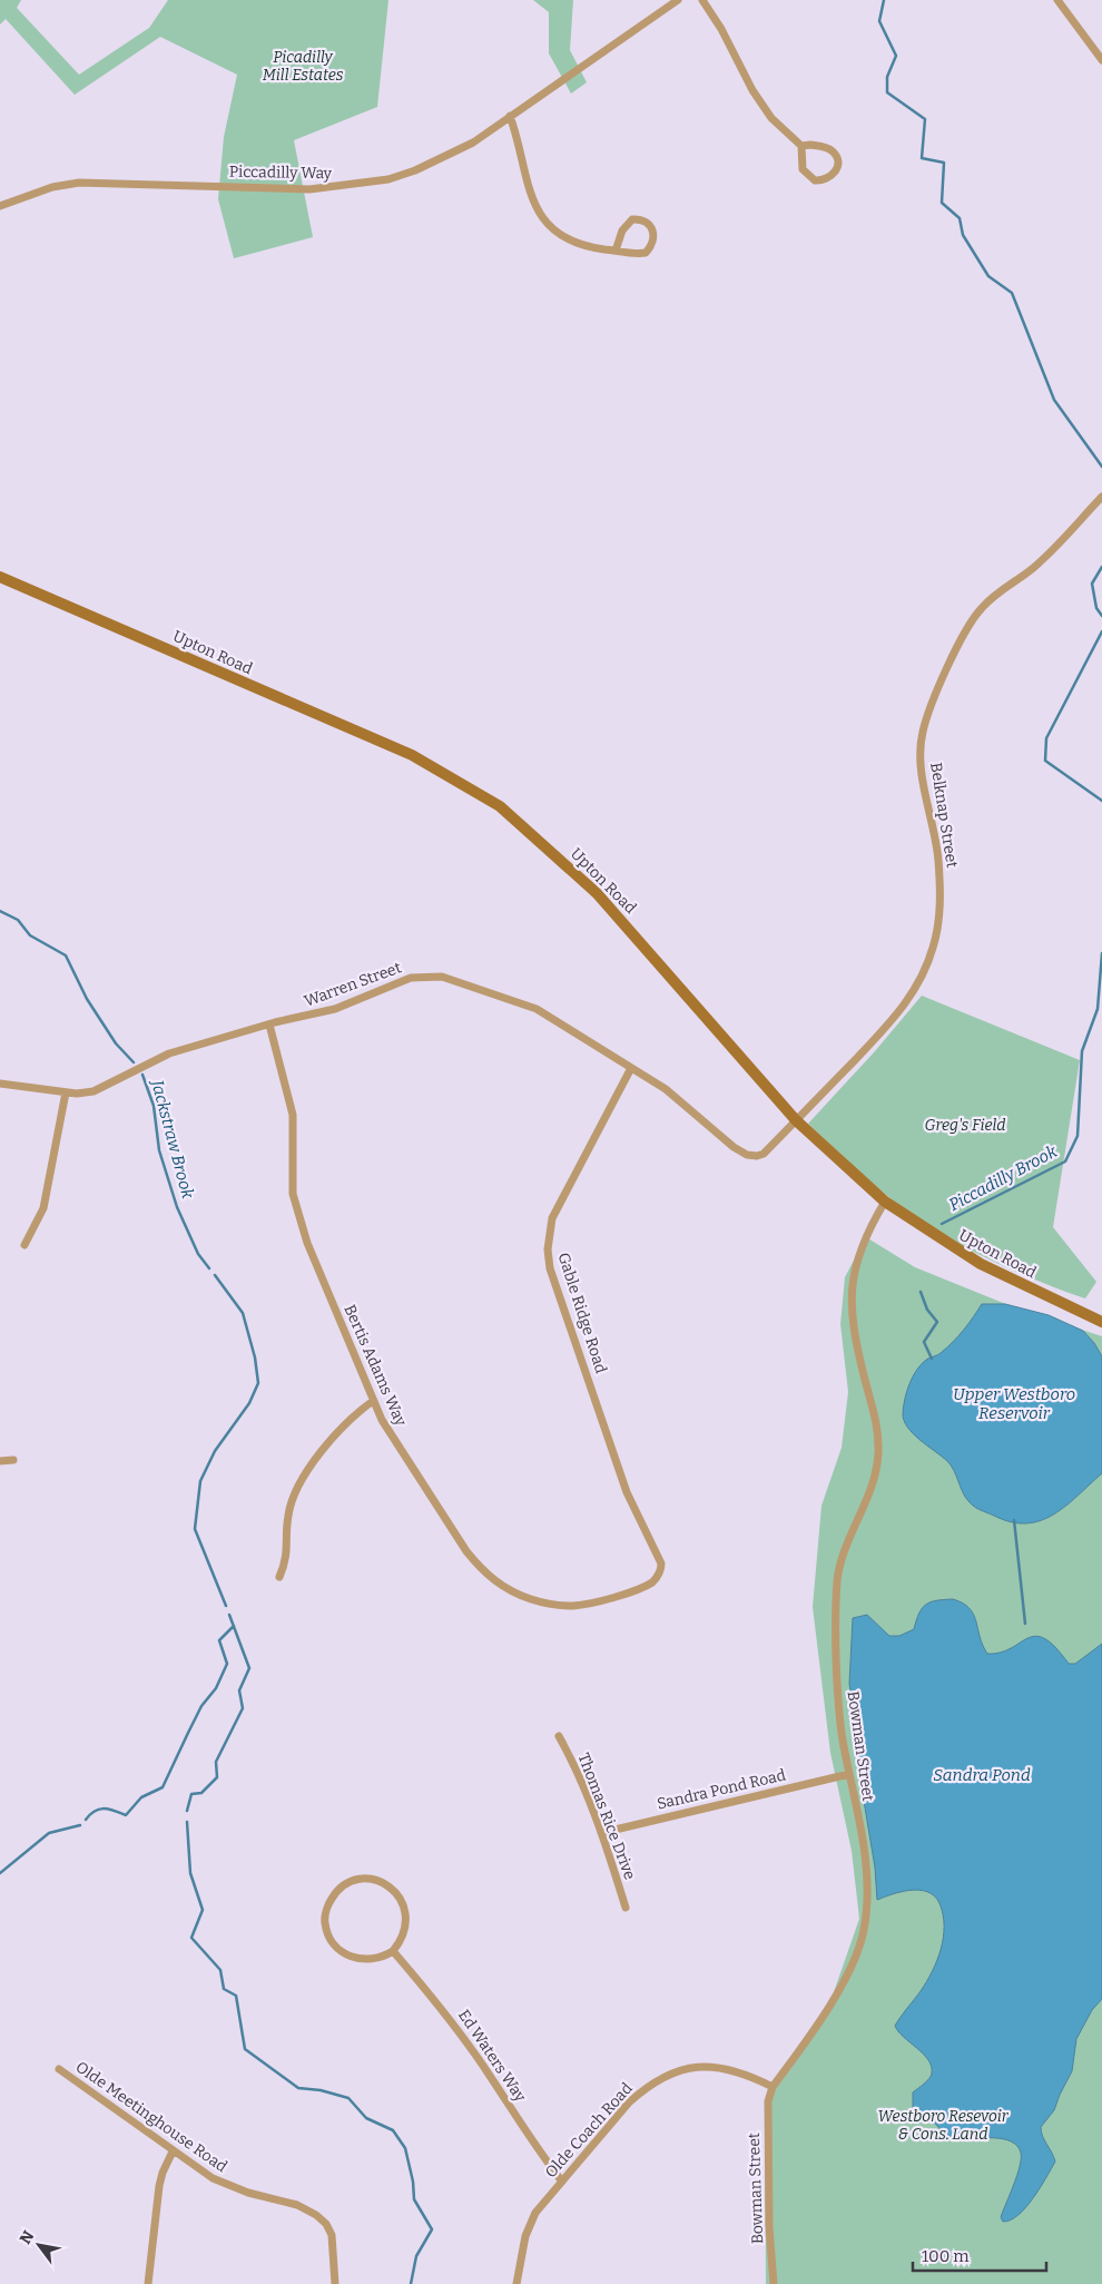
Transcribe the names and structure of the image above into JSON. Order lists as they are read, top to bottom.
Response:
{
  "streets": {
    "main road": ["Upton Road"],
    "street": [
      "Piccadilly Way",
      "Belknap Street",
      "Warren Street",
      "Gable Ridge Road",
      "Bertis Adams Way",
      "Bowman Street",
      "Sandra Pond Road",
      "Thomas Rice Drive",
      "Ed Waters Way",
      "Olde Meetinghouse Road",
      "Olde Coach Road"
    ]
  },
  "crossings": [
    ["Upton Road", "Belknap Street"],
    ["Upton Road", "Warren Street"],
    ["Upton Road", "Bowman Street"],
    ["Belknap Street", "Warren Street"],
    ["Warren Street", "Gable Ridge Road"],
    ["Warren Street", "Bertis Adams Way"],
    ["Gable Ridge Road", "Bertis Adams Way"],
    ["Bowman Street", "Sandra Pond Road"],
    ["Bowman Street", "Olde Coach Road"],
    ["Sandra Pond Road", "Thomas Rice Drive"],
    ["Ed Waters Way", "Olde Coach Road"]
  ],
  "water": [
    "Jackstraw Brook",
    "Piccadilly Brook",
    "Upper Westboro Reservoir",
    "Sandra Pond"
  ],
  "parks": ["Picadilly Mill Estates", "Greg's Field", "Westboro Resevoir & Cons. Land"],
  "scale_bar": "100 m",
  "north": "top left"
}
